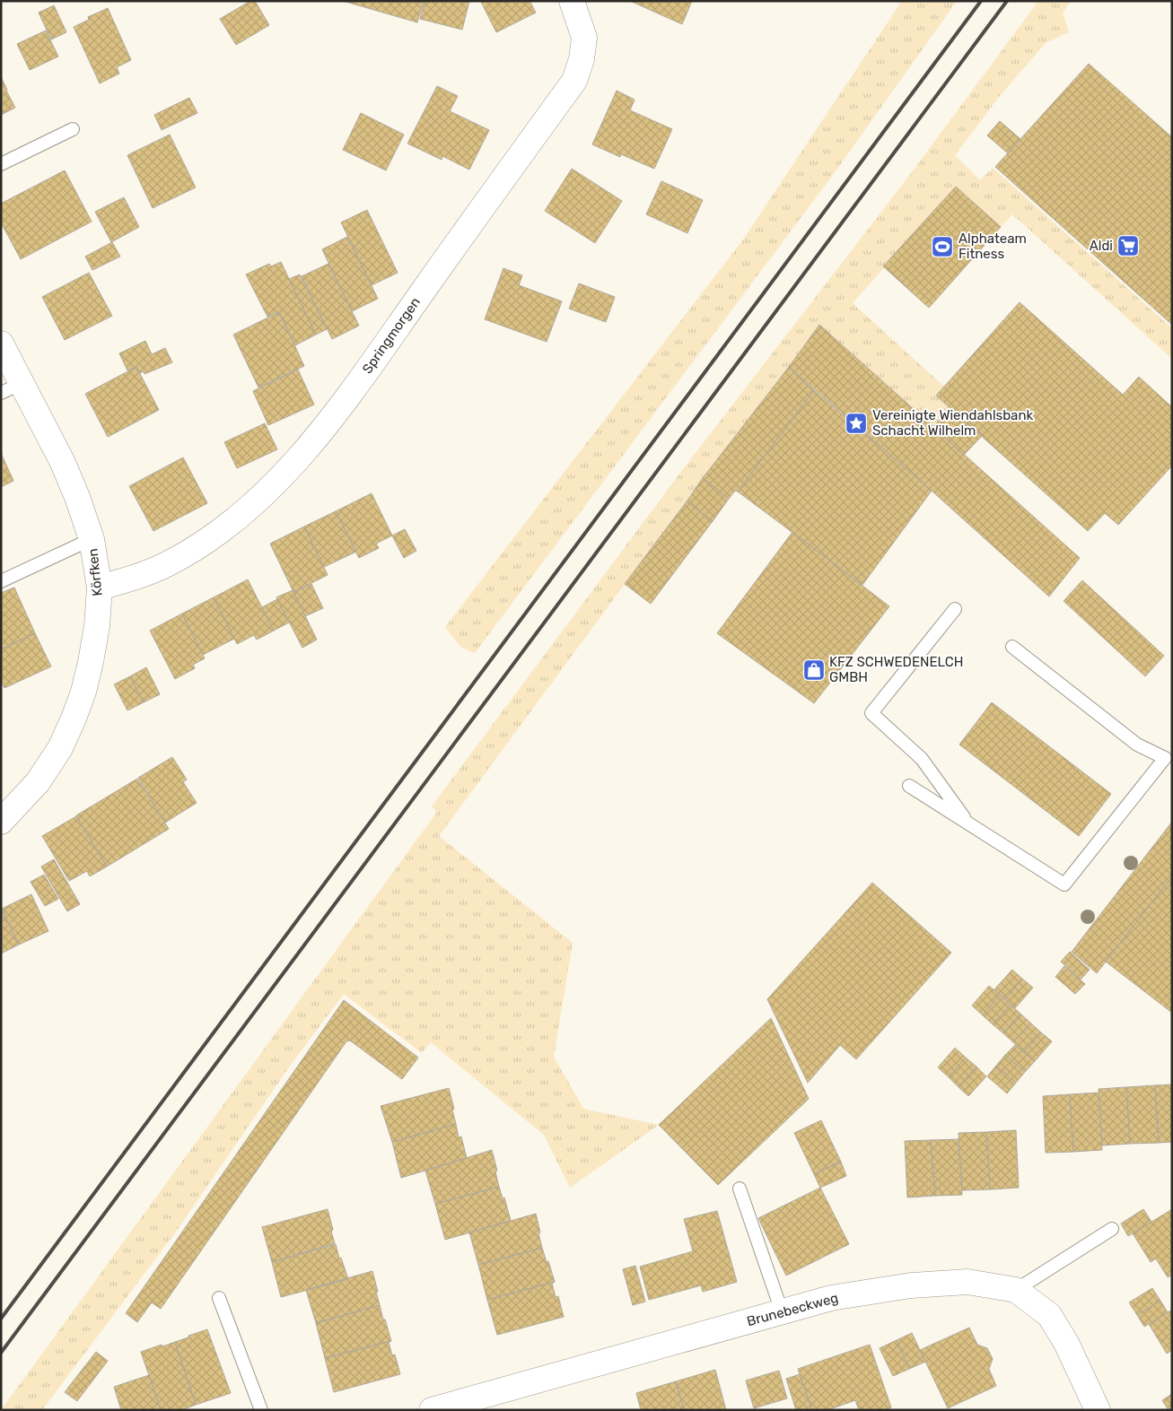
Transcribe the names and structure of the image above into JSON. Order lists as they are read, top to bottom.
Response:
{
  "streets": {
    "street": ["Springmorgen", "Körfken", "Brunebeckweg"]
  },
  "crossings": [
    ["Springmorgen", "Körfken"]
  ],
  "places": {
    "supermarket": ["Aldi"],
    "sports": ["Alphateam Fitness"],
    "place": ["Vereinigte Wiendahlsbank Schacht Wilhelm"],
    "shop": ["KFZ SCHWEDENELCH GMBH"]
  }
}
